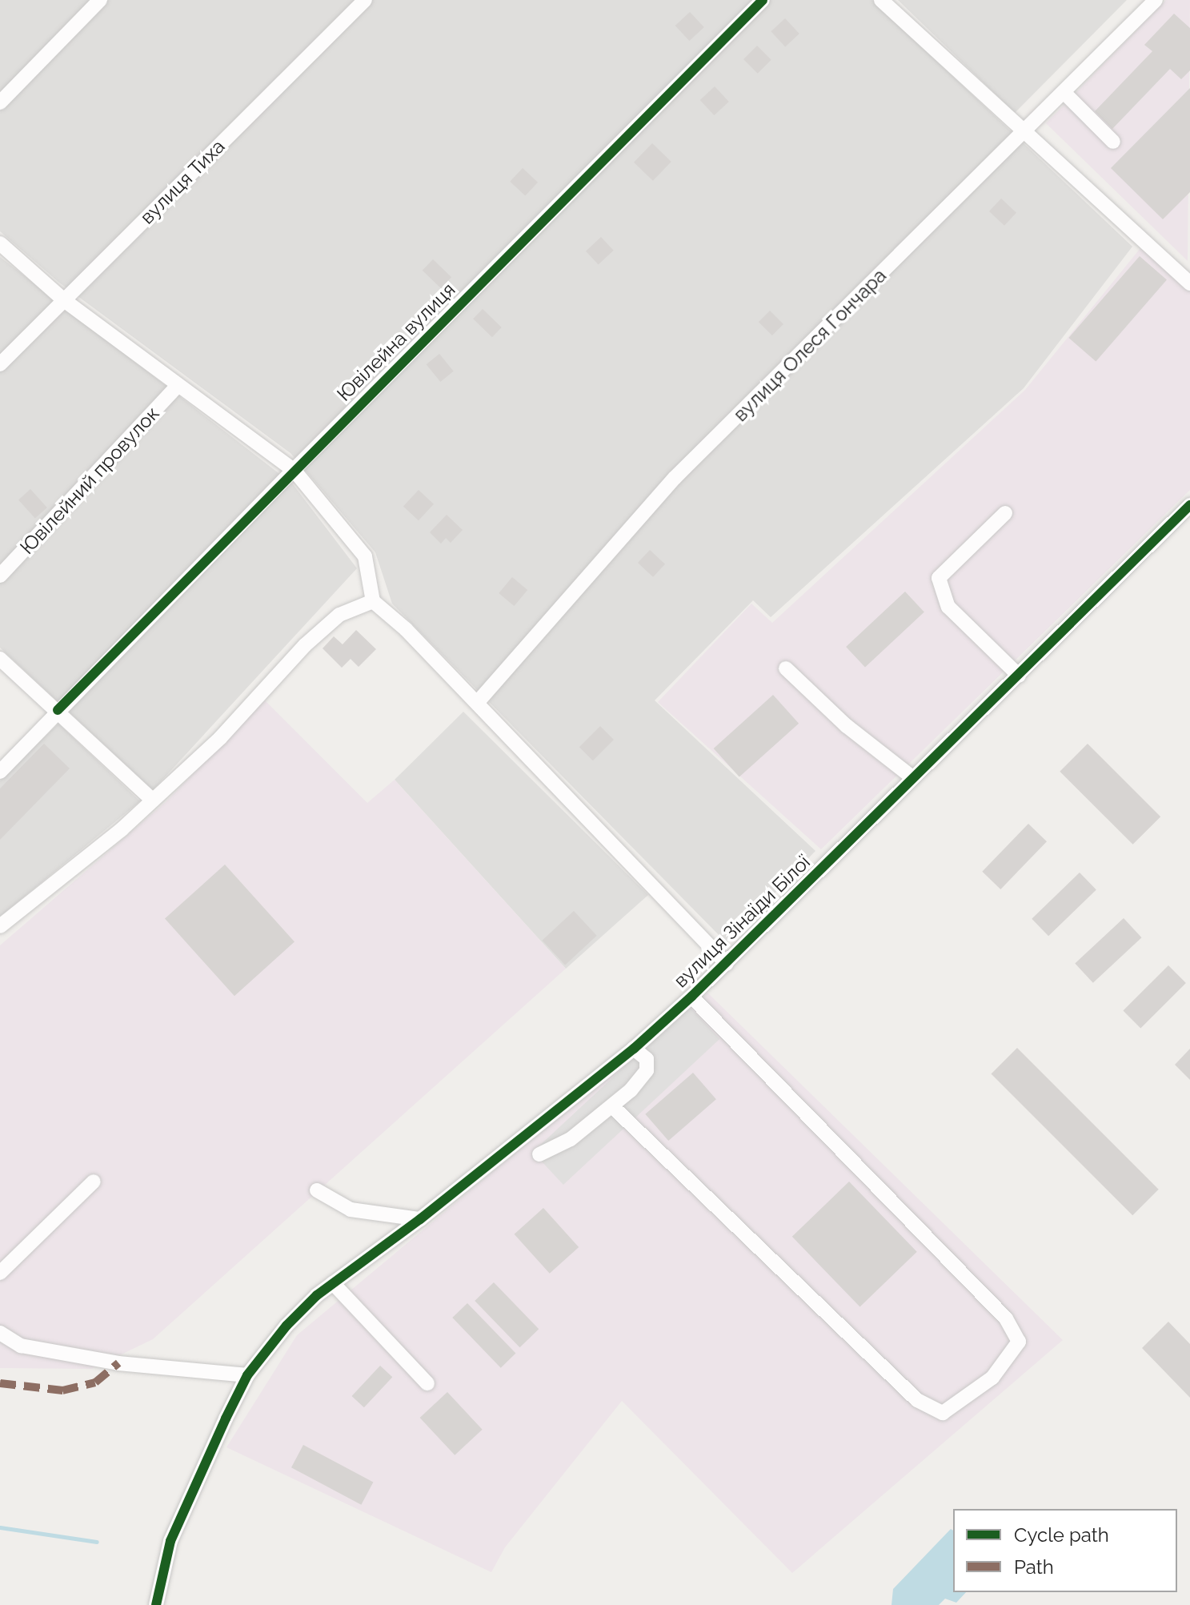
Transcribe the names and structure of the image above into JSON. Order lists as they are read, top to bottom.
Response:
{
  "streets": {
    "street": [
      "вулиця Тиха",
      "Ювілейна вулиця",
      "вулиця Олеся Гончара",
      "Ювілейний провулок",
      "вулиця Зінаїди Білої"
    ]
  },
  "crossings": [
    ["вулиця Олеся Гончара", "вулиця Зінаїди Білої"]
  ],
  "legend": ["Cycle path", "Path"]
}
